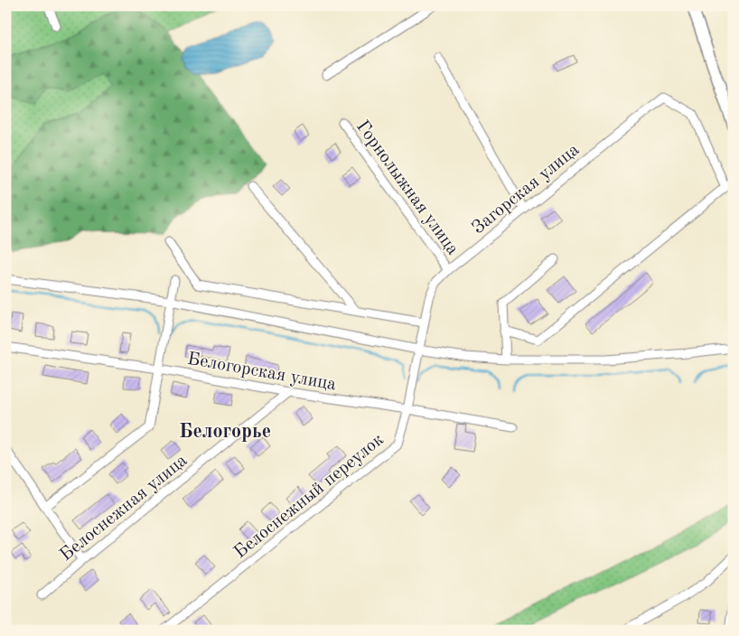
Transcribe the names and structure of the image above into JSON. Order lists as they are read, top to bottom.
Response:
{
  "streets": {
    "street": [
      "Горнолыжная улица",
      "Загорская улица",
      "Белогорская улица",
      "Белоснежный переулок",
      "Белоснежная улица"
    ]
  },
  "crossings": [
    ["Горнолыжная улица", "Загорская улица"],
    ["Загорская улица", "Белоснежный переулок"],
    ["Белогорская улица", "Белоснежный переулок"],
    ["Белогорская улица", "Белоснежная улица"]
  ],
  "districts": ["Белогорье"]
}
